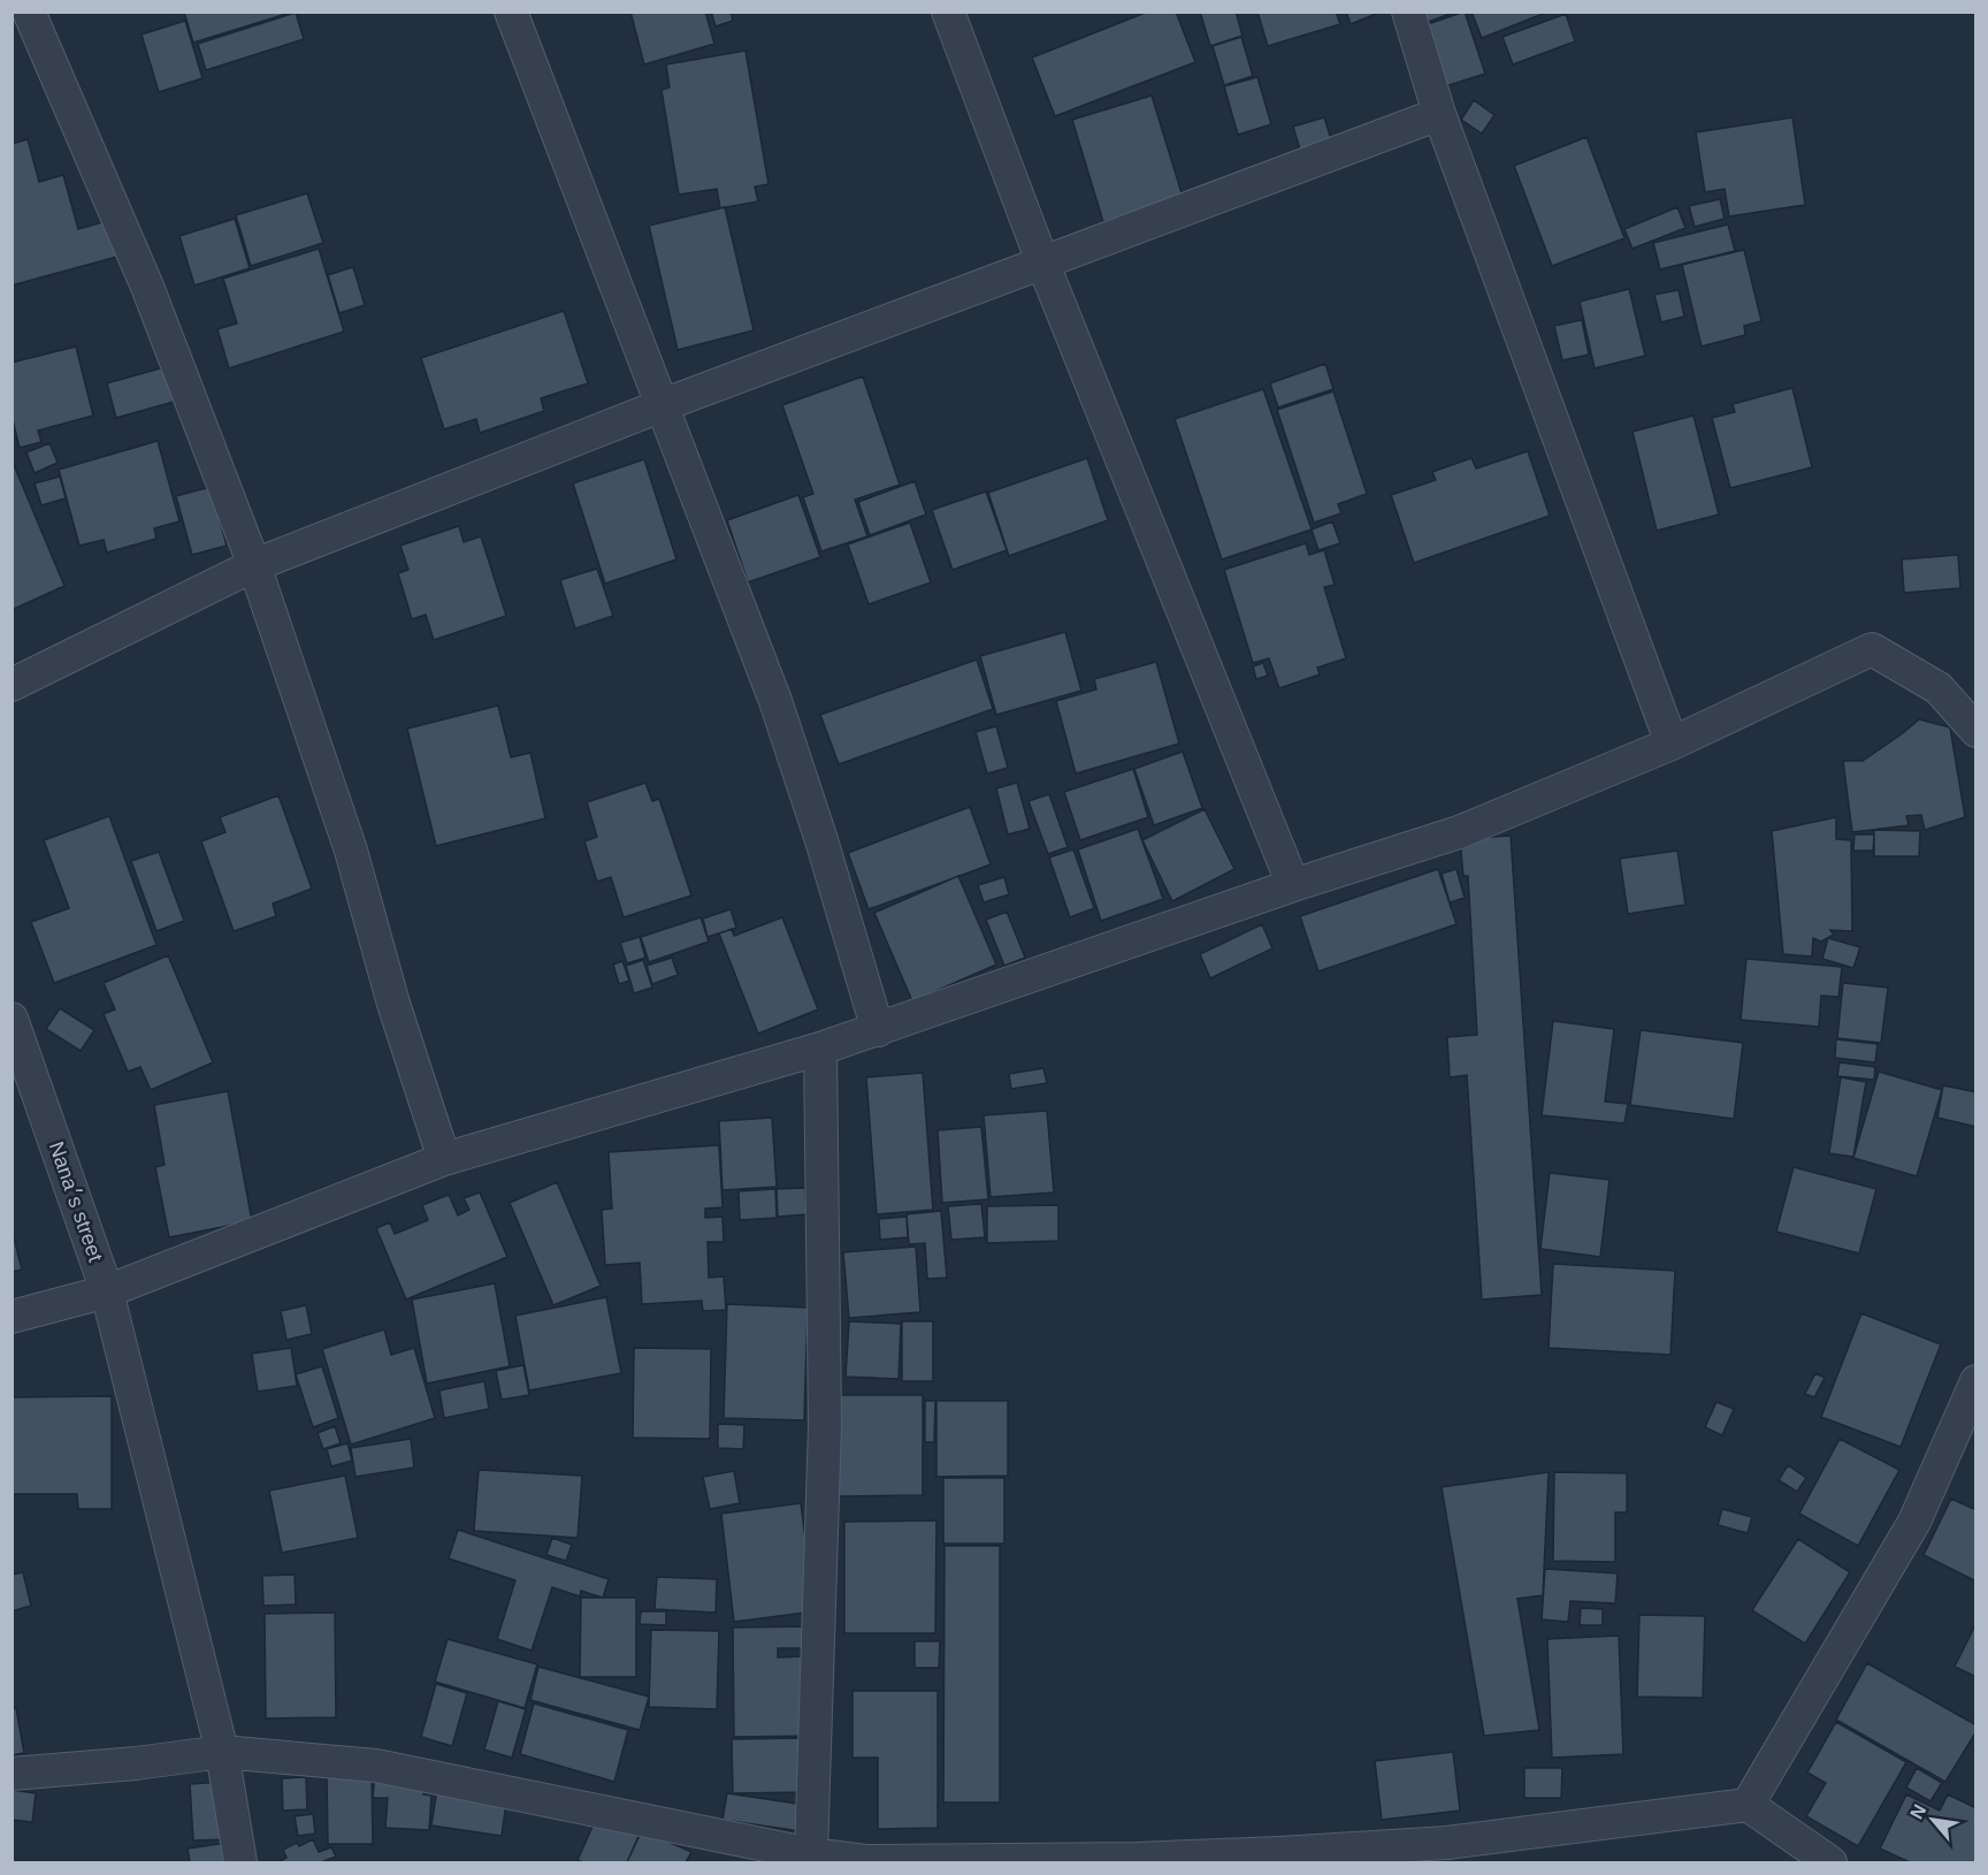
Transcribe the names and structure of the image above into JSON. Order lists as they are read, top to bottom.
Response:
{
  "streets": {
    "street": ["Nana׳s street"]
  },
  "north": "top left"
}
